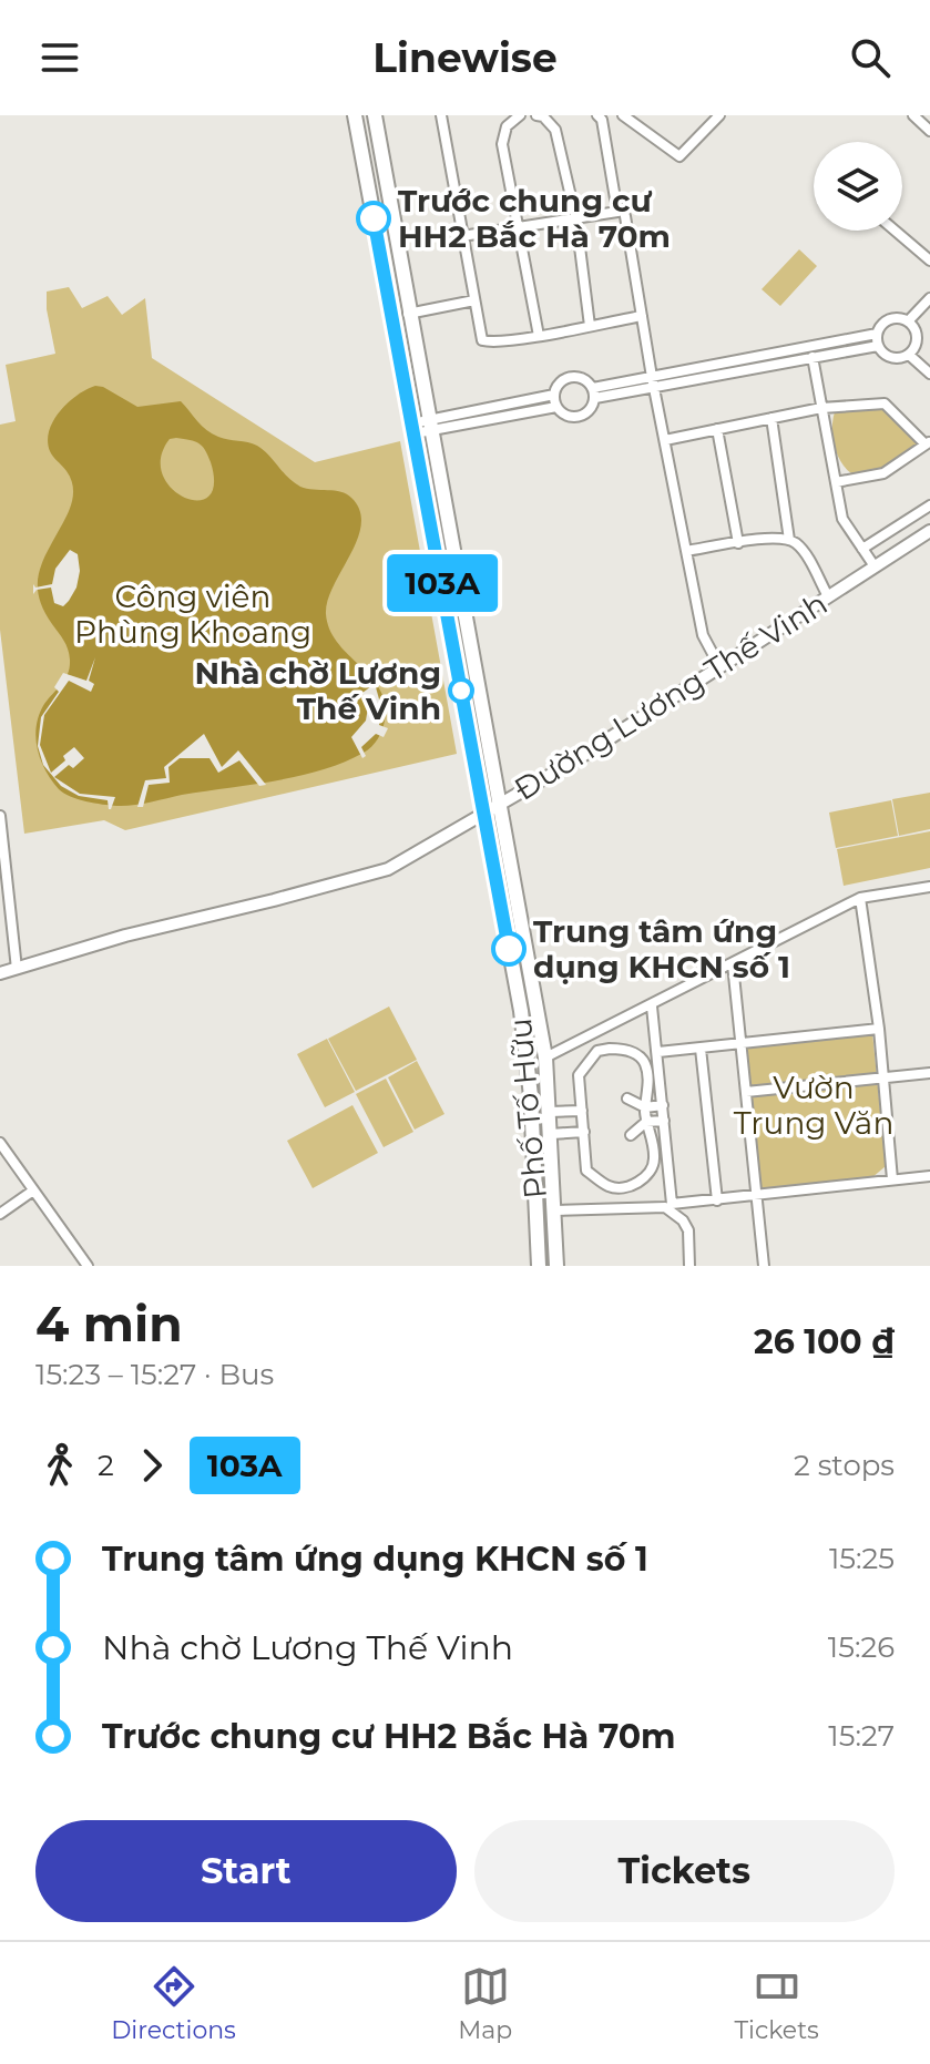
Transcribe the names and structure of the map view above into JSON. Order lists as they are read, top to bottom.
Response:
{
  "streets": {
    "main road": ["Phố Tố Hữu"],
    "street": ["Đường Lương Thế Vinh"]
  },
  "crossings": [
    ["Đường Lương Thế Vinh", "Phố Tố Hữu"]
  ],
  "parks": ["Công viên Phùng Khoang", "Vườn Trung Văn"],
  "places": ["Trước chung cư HH2 Bắc Hà 70m", "Nhà chờ Lương Thế Vinh", "Trung tâm ứng dụng KHCN số 1"],
  "lines": ["bus line 103A"],
  "page": {
    "header": "Linewise",
    "on_map": "103A",
    "heading": ["4 min", "15:23 – 15:27 · Bus", "26 100 ₫"],
    "legs": ["2", "103A", "2 stops"],
    "list": [
      {
        "name": "Trung tâm ứng dụng KHCN số 1",
        "value": "15:25"
      },
      {
        "name": "Nhà chờ Lương Thế Vinh",
        "value": "15:26"
      },
      {
        "name": "Trước chung cư HH2 Bắc Hà 70m",
        "value": "15:27"
      }
    ],
    "buttons": ["Start", "Tickets"],
    "tabs": ["Directions", "Map", "Tickets"]
  }
}
